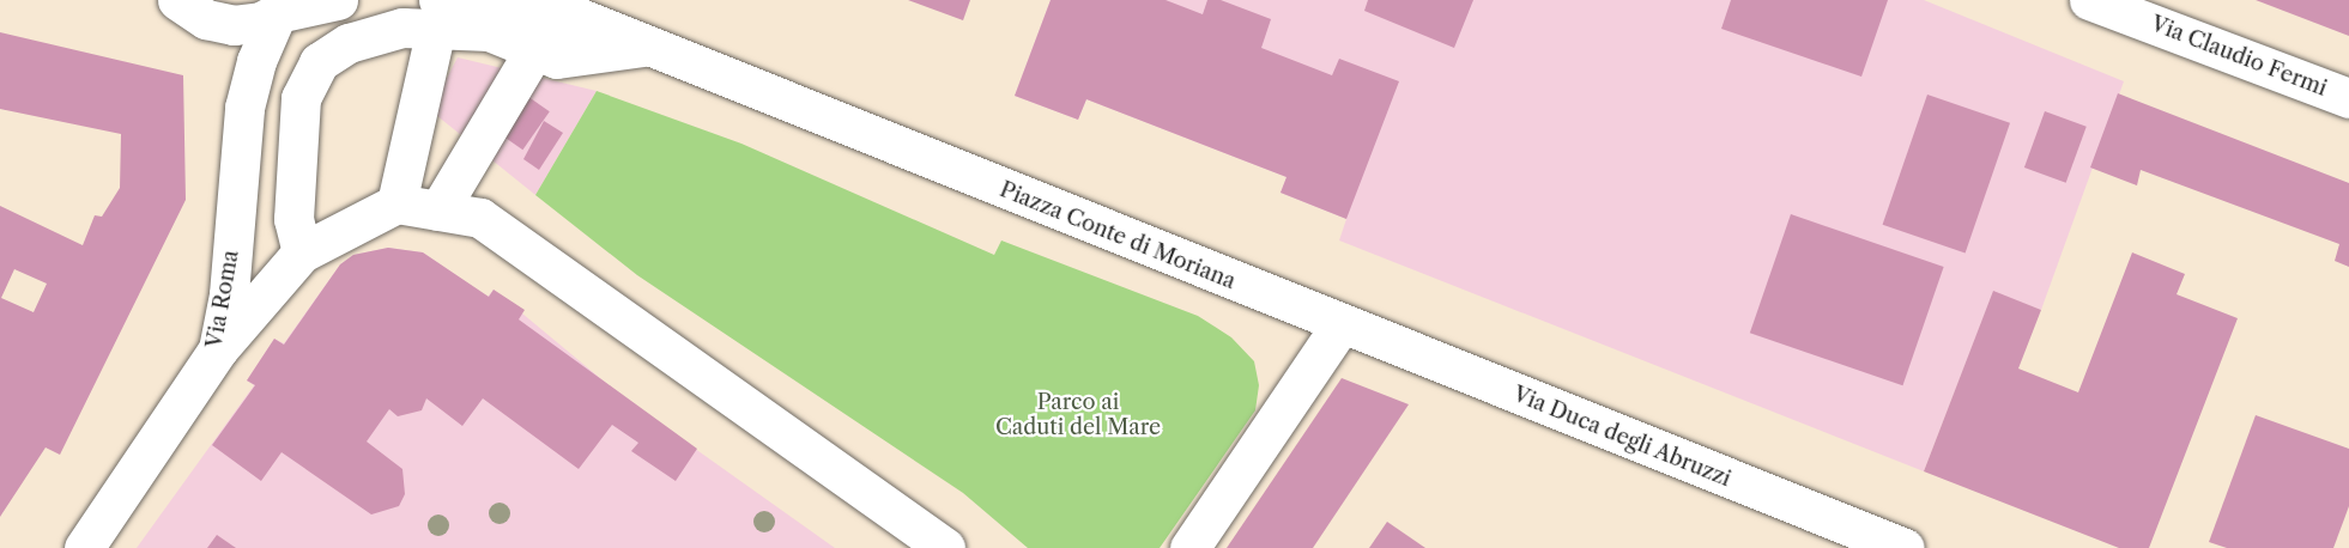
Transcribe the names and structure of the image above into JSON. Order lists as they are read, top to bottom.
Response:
{
  "streets": {
    "street": [
      "Via Claudio Fermi",
      "Piazza Conte di Moriana",
      "Via Roma",
      "Via Duca degli Abruzzi"
    ]
  },
  "crossings": [
    ["Piazza Conte di Moriana", "Via Duca degli Abruzzi"]
  ],
  "parks": ["Parco ai Caduti del Mare"]
}
